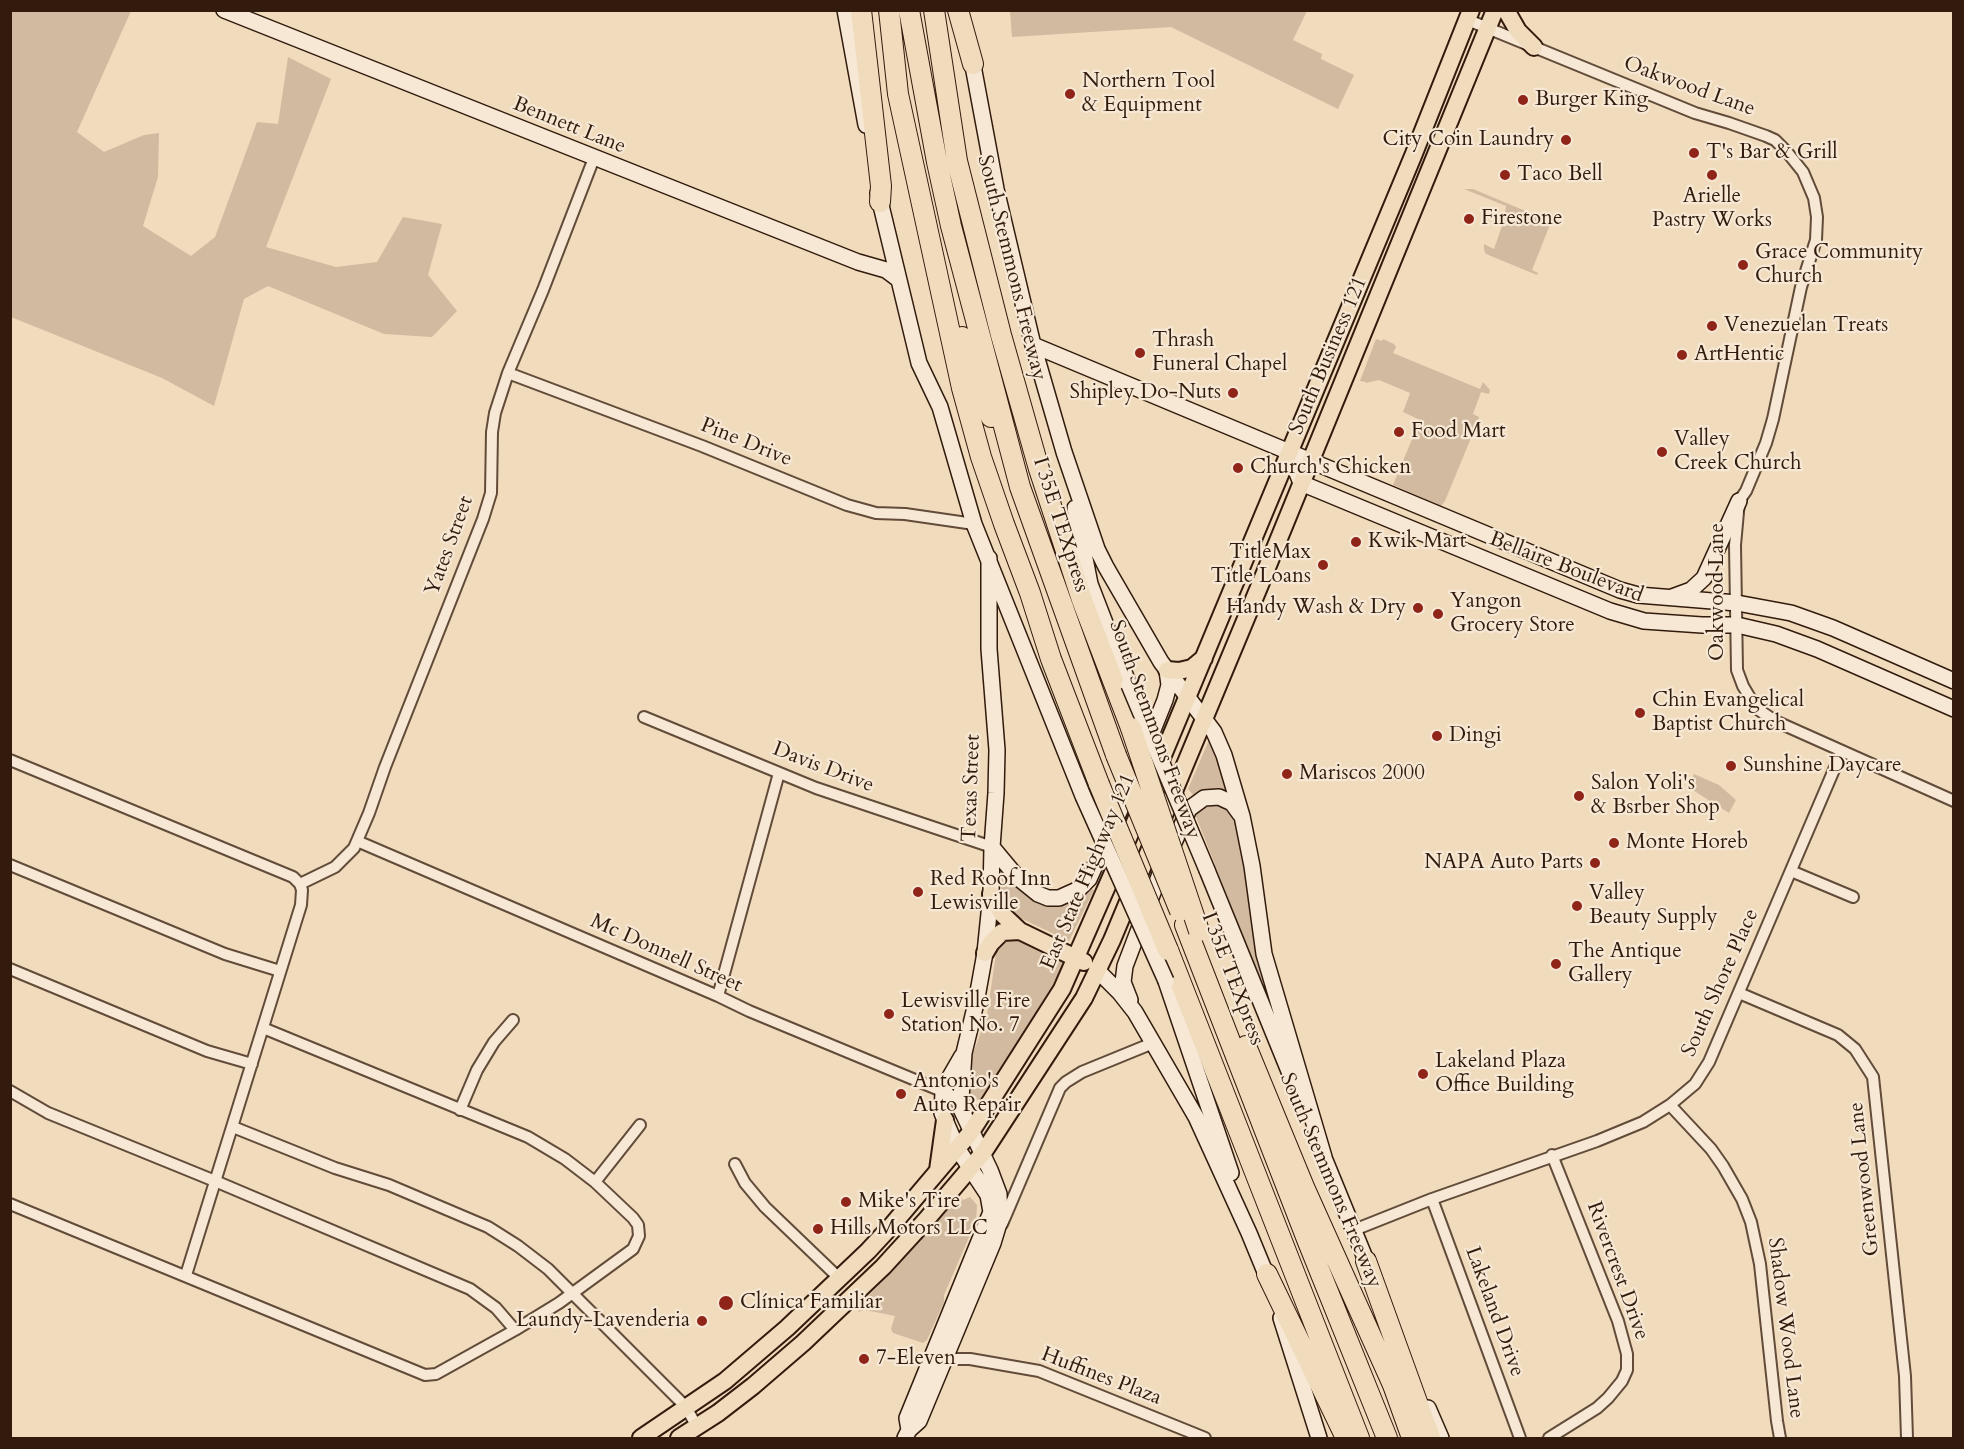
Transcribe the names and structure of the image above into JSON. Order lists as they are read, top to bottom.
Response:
{
  "streets": {
    "highway": ["South Stemmons Freeway", "I 35E TEXpress"],
    "main road": [
      "Bennett Lane",
      "South Business 121",
      "Bellaire Boulevard",
      "Texas Street",
      "East State Highway 121"
    ],
    "street": [
      "Oakwood Lane",
      "Pine Drive",
      "Yates Street",
      "Davis Drive",
      "Mc Donnell Street",
      "South Shore Place",
      "Greenwood Lane",
      "Rivercrest Drive",
      "Lakeland Drive",
      "Shadow Wood Lane",
      "Huffines Plaza"
    ]
  },
  "crossings": [
    ["Oakwood Lane", "South Business 121"],
    ["Oakwood Lane", "Bellaire Boulevard"],
    ["Oakwood Lane", "South Shore Place"],
    ["Bennett Lane", "Yates Street"],
    ["South Stemmons Freeway", "South Business 121"],
    ["South Stemmons Freeway", "I 35E TEXpress"],
    ["South Stemmons Freeway", "Bellaire Boulevard"],
    ["South Stemmons Freeway", "East State Highway 121"],
    ["South Stemmons Freeway", "South Shore Place"],
    ["South Business 121", "Bellaire Boulevard"],
    ["South Business 121", "East State Highway 121"],
    ["Pine Drive", "Yates Street"],
    ["Yates Street", "Mc Donnell Street"],
    ["Davis Drive", "Texas Street"],
    ["Texas Street", "East State Highway 121"],
    ["Texas Street", "Mc Donnell Street"],
    ["South Shore Place", "Greenwood Lane"],
    ["South Shore Place", "Rivercrest Drive"],
    ["South Shore Place", "Lakeland Drive"],
    ["South Shore Place", "Shadow Wood Lane"]
  ],
  "places": [
    "Northern Tool & Equipment",
    "Burger King",
    "City Coin Laundry",
    "T's Bar & Grill",
    "Taco Bell",
    "Arielle Pastry Works",
    "Firestone",
    "Grace Community Church",
    "Venezuelan Treats",
    "Thrash Funeral Chapel",
    "ArtHentic",
    "Shipley Do-Nuts",
    "Food Mart",
    "Valley Creek Church",
    "Church's Chicken",
    "Kwik Mart",
    "TitleMax Title Loans",
    "Handy Wash & Dry",
    "Yangon Grocery Store",
    "Chin Evangelical Baptist Church",
    "Dingi",
    "Sunshine Daycare",
    "Mariscos 2000",
    "Salon Yoli's & Bsrber Shop",
    "Monte Horeb",
    "NAPA Auto Parts",
    "Red Roof Inn Lewisville",
    "Valley Beauty Supply",
    "The Antique Gallery",
    "Lewisville Fire Station No. 7",
    "Lakeland Plaza Office Building",
    "Antonio's Auto Repair",
    "Mike's Tire",
    "Hills Motors LLC",
    "Clínica Familiar",
    "Laundy-Lavenderia",
    "7-Eleven"
  ]
}
